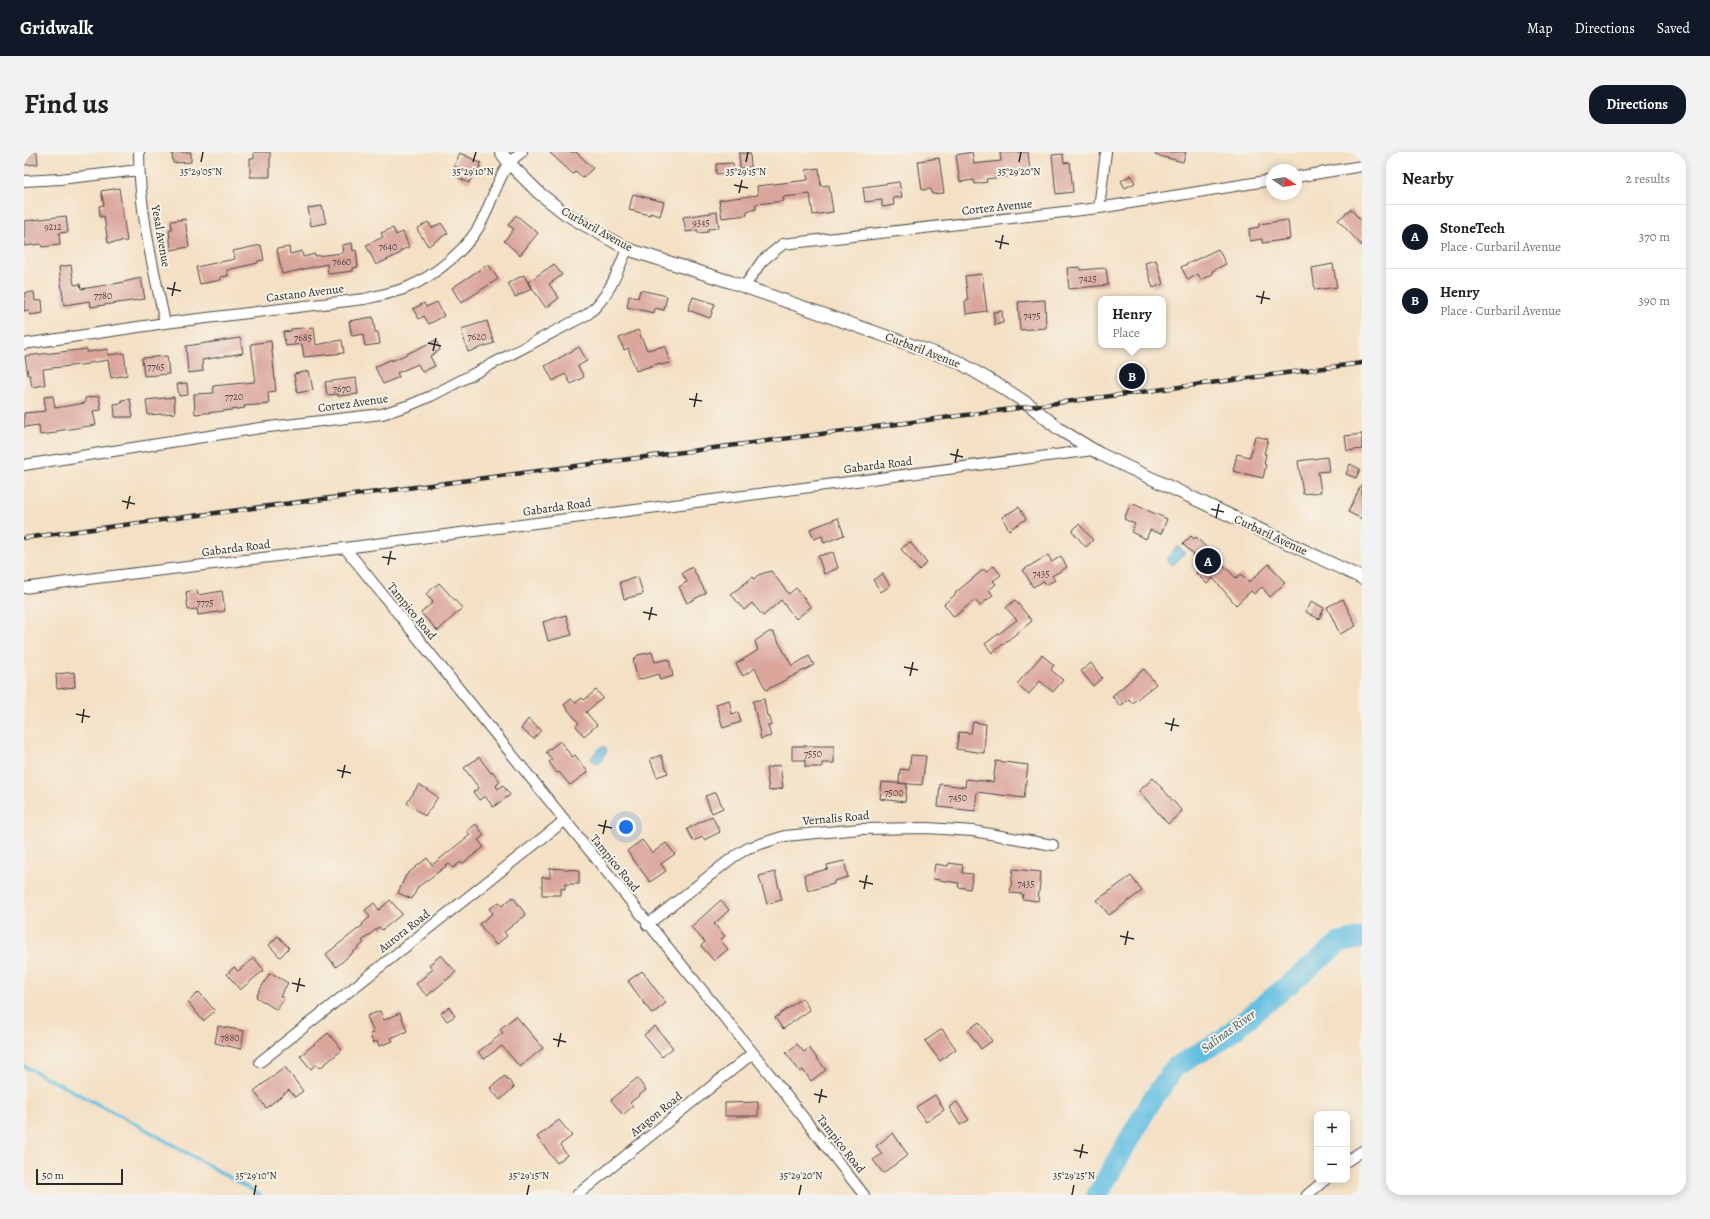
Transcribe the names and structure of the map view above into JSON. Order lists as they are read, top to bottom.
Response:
{
  "streets": {
    "street": [
      "Cortez Avenue",
      "Curbaril Avenue",
      "Yesal Avenue",
      "Castano Avenue",
      "Gabarda Road",
      "Tampico Road",
      "Vernalis Road",
      "Aurora Road",
      "Aragon Road"
    ]
  },
  "crossings": [
    ["Cortez Avenue", "Curbaril Avenue"],
    ["Curbaril Avenue", "Castano Avenue"],
    ["Curbaril Avenue", "Gabarda Road"],
    ["Yesal Avenue", "Castano Avenue"],
    ["Gabarda Road", "Tampico Road"],
    ["Tampico Road", "Vernalis Road"],
    ["Tampico Road", "Aurora Road"],
    ["Tampico Road", "Aragon Road"]
  ],
  "water": ["Salinas River"],
  "house_numbers": [
    "9345",
    "9212",
    "7640",
    "7660",
    "7425",
    "7780",
    "7475",
    "7620",
    "7685",
    "7765",
    "7670",
    "7720",
    "7435",
    "7775",
    "7550",
    "7500",
    "7450",
    "7435",
    "7880"
  ],
  "scale_bar": "50 m",
  "north": "right",
  "page": {
    "header": "Gridwalk",
    "nav": ["Map", "Directions", "Saved"],
    "title": "Find us",
    "buttons": "Directions",
    "heading": ["Nearby", "2 results"],
    "list": [
      {
        "mark": "A",
        "name": "StoneTech",
        "note": "Place · Curbaril Avenue",
        "value": "370 m"
      },
      {
        "mark": "B",
        "name": "Henry",
        "note": "Place · Curbaril Avenue",
        "value": "390 m"
      }
    ],
    "popup": ["Henry", "Place"],
    "pins": ["B", "A"],
    "map_buttons": ["+", "−"],
    "scale": "50 m"
  },
  "coordinates": [
    "35°29'05\"N",
    "35°29'10\"N",
    "35°29'15\"N",
    "35°29'20\"N",
    "35°29'25\"N"
  ]
}
